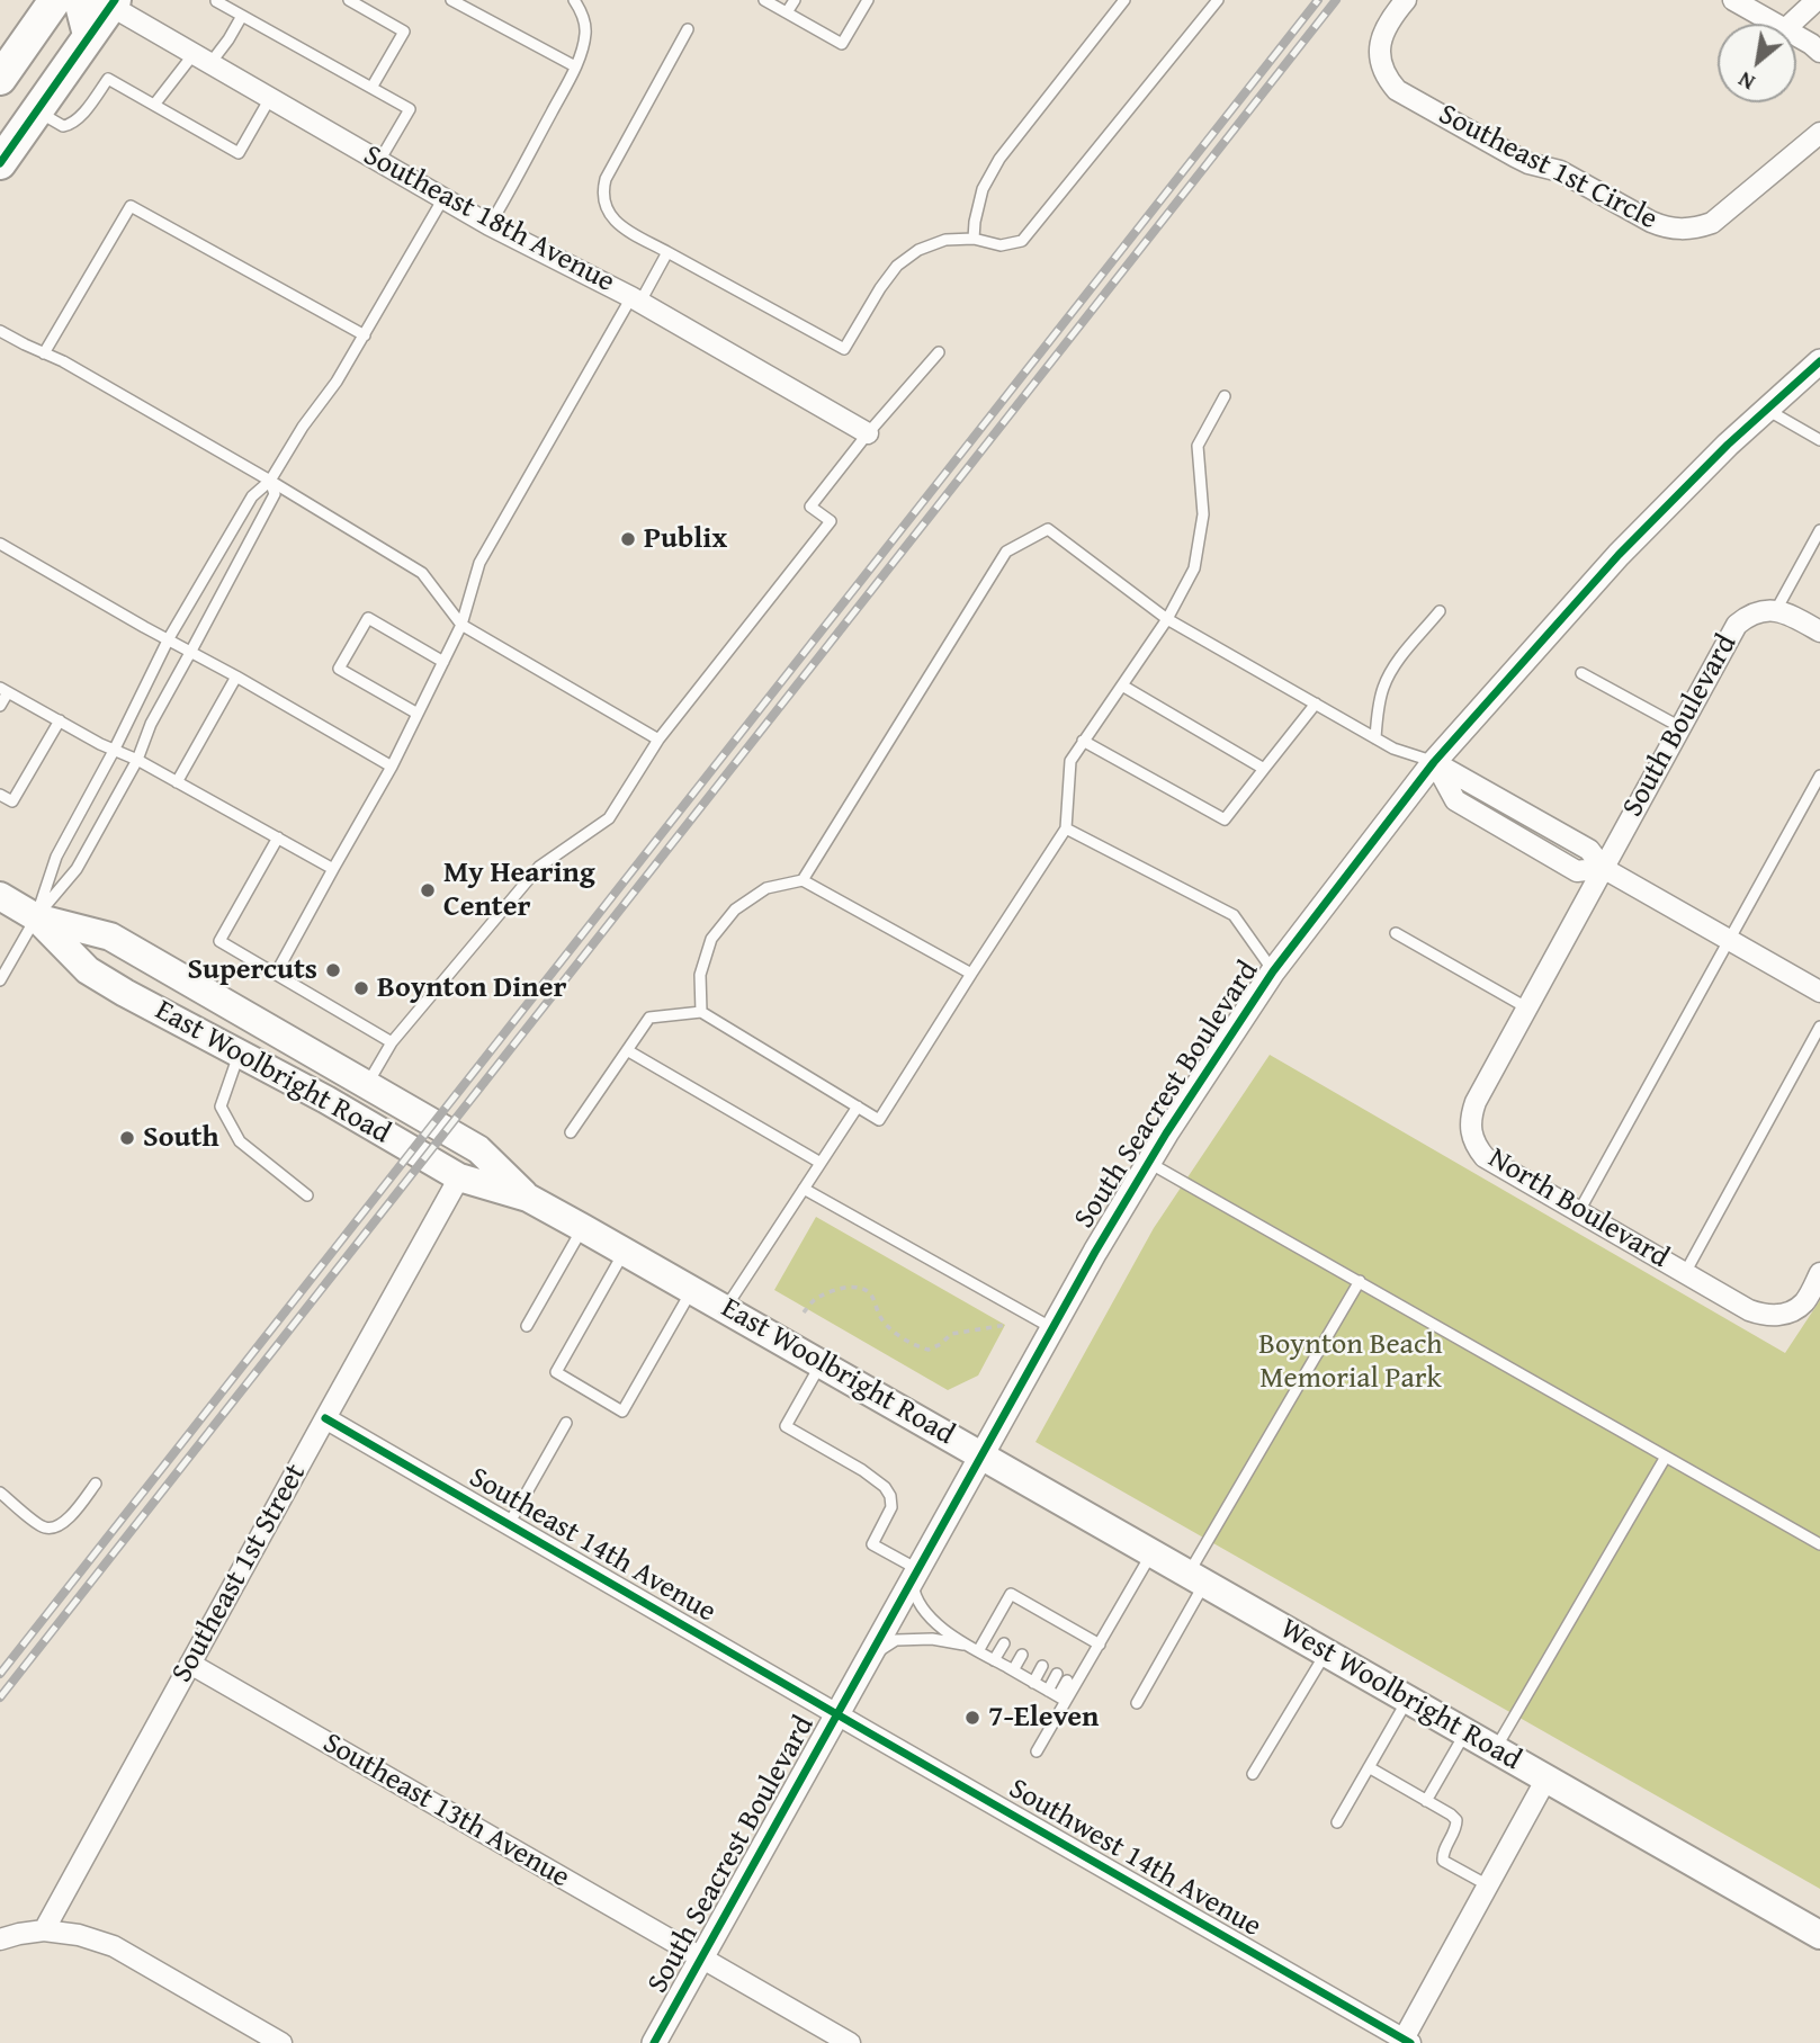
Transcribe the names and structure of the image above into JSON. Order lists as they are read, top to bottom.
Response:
{
  "streets": {
    "main road": ["East Woolbright Road", "West Woolbright Road"],
    "street": [
      "Southeast 1st Circle",
      "Southeast 18th Avenue",
      "South Boulevard",
      "South Seacrest Boulevard",
      "North Boulevard",
      "Southeast 14th Avenue",
      "Southeast 1st Street",
      "Southeast 13th Avenue",
      "Southwest 14th Avenue"
    ]
  },
  "crossings": [
    ["South Boulevard", "North Boulevard"],
    ["East Woolbright Road", "South Seacrest Boulevard"],
    ["East Woolbright Road", "Southeast 1st Street"],
    ["East Woolbright Road", "West Woolbright Road"],
    ["South Seacrest Boulevard", "Southeast 14th Avenue"],
    ["South Seacrest Boulevard", "West Woolbright Road"],
    ["South Seacrest Boulevard", "Southeast 13th Avenue"],
    ["South Seacrest Boulevard", "Southwest 14th Avenue"],
    ["Southeast 14th Avenue", "Southeast 1st Street"],
    ["Southeast 14th Avenue", "Southwest 14th Avenue"],
    ["Southeast 1st Street", "Southeast 13th Avenue"]
  ],
  "parks": ["Boynton Beach Memorial Park"],
  "places": [
    "Publix",
    "My Hearing Center",
    "Supercuts",
    "Boynton Diner",
    "South",
    "7-Eleven"
  ],
  "north": "bottom left"
}
